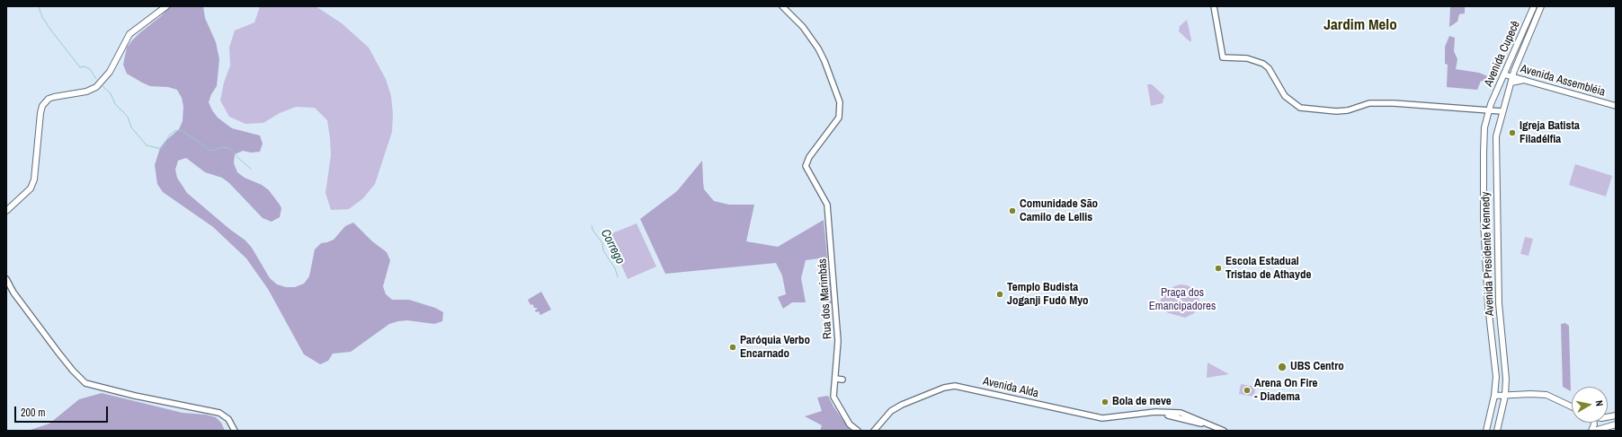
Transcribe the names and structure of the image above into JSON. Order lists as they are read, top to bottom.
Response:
{
  "streets": {
    "main road": [
      "Avenida Cupecê",
      "Avenida Assembléia",
      "Avenida Presidente Kennedy",
      "Rua dos Marimbás",
      "Avenida Alda"
    ]
  },
  "crossings": [
    ["Avenida Cupecê", "Avenida Assembléia"],
    ["Avenida Cupecê", "Avenida Presidente Kennedy"],
    ["Avenida Assembléia", "Avenida Presidente Kennedy"]
  ],
  "districts": ["Jardim Melo"],
  "water": ["Corrego"],
  "parks": ["Praça dos Emancipadores"],
  "places": [
    "Igreja Batista Filadélfia",
    "Comunidade São Camilo de Lellis",
    "Escola Estadual Tristao de Athayde",
    "Templo Budista Joganji Fudô Myo",
    "Paróquia Verbo Encarnado",
    "UBS Centro",
    "Arena On Fire - Diadema",
    "Bola de neve"
  ],
  "scale_bar": "200 m",
  "north": "right"
}
